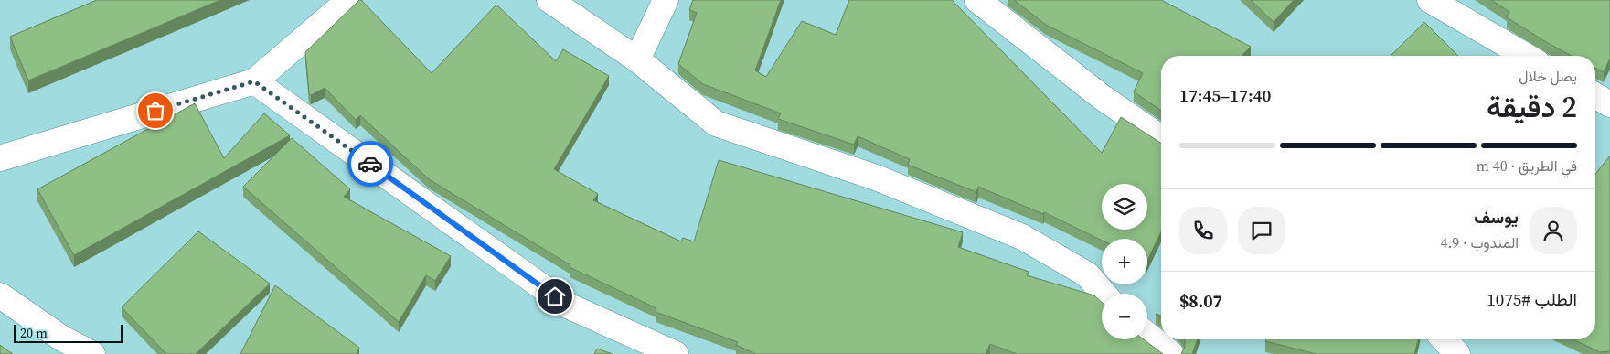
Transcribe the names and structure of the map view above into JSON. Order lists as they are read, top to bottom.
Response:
{
  "scale_bar": "20 m",
  "page": {
    "heading": ["2 دقيقة", "يصل خلال", "17:40–17:45"],
    "panel": [
      "يوسف",
      "المندوب · 4.9",
      "الطلب #1075",
      "$8.07"
    ],
    "bar": "في الطريق · 40 m",
    "map_buttons": ["+", "−"],
    "scale": "20 m"
  }
}
